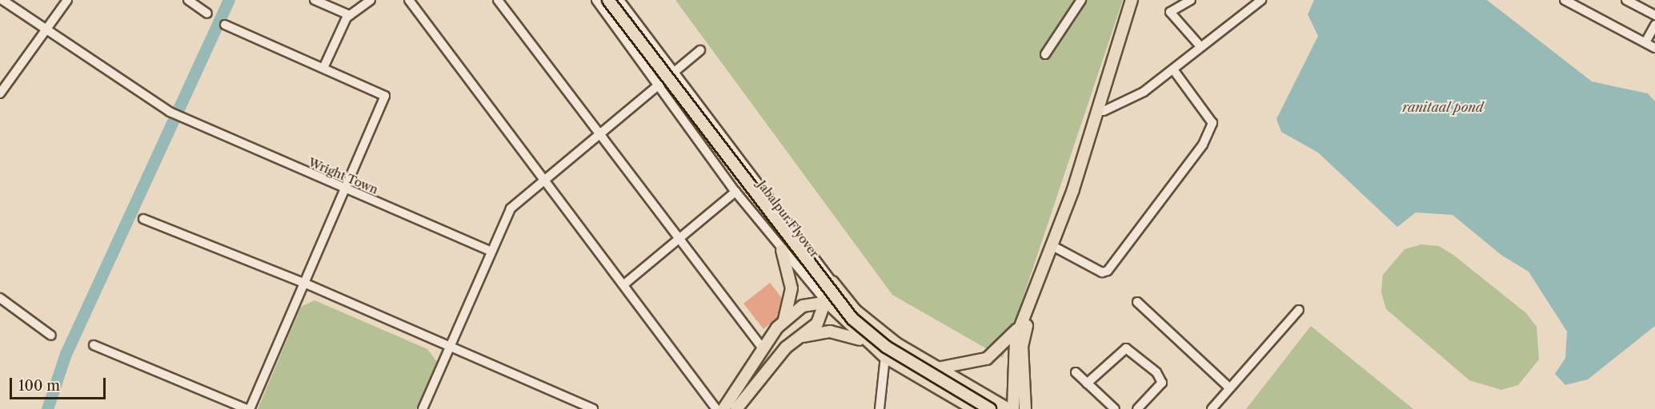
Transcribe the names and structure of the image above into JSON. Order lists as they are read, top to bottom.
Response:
{
  "streets": {
    "main road": ["Jabalpur Flyover"],
    "street": ["Wright Town"]
  },
  "water": ["ranitaal pond"],
  "scale_bar": "100 m"
}
